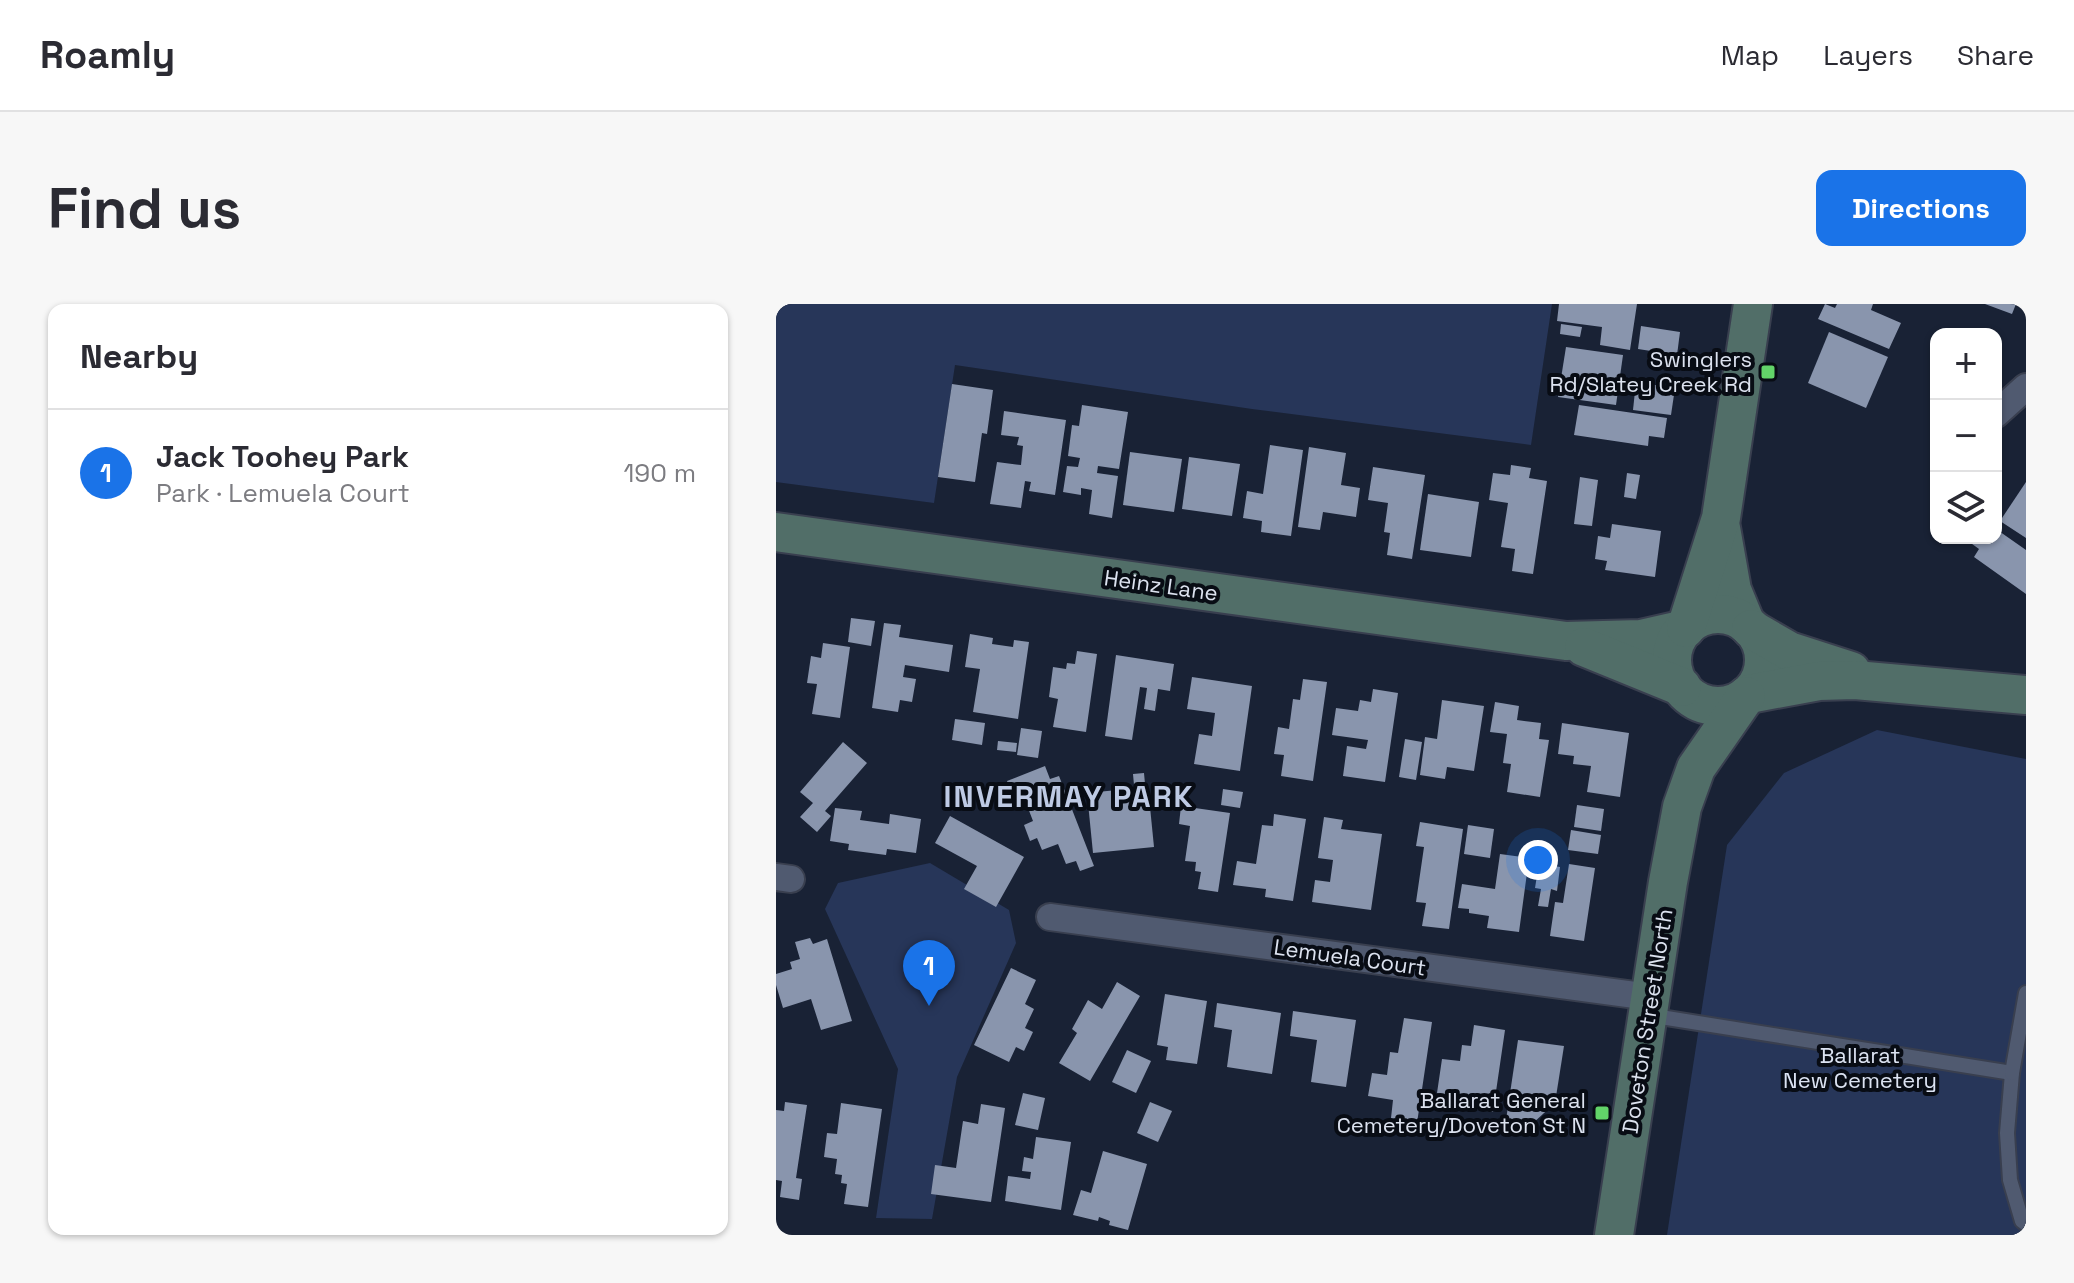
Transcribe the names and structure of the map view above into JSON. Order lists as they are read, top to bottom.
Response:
{
  "streets": {
    "street": ["Heinz Lane", "Lemuela Court", "Doveton Street North"]
  },
  "crossings": [
    ["Heinz Lane", "Doveton Street North"],
    ["Lemuela Court", "Doveton Street North"]
  ],
  "districts": ["INVERMAY PARK"],
  "parks": ["Ballarat New Cemetery"],
  "places": {
    "transit": ["Swinglers Rd/Slatey Creek Rd", "Ballarat General Cemetery/Doveton St N"]
  },
  "page": {
    "header": "Roamly",
    "nav": ["Map", "Layers", "Share"],
    "buttons": "Directions",
    "title": "Find us",
    "heading": "Nearby",
    "map_buttons": ["+", "−"],
    "list": [
      {
        "mark": "1",
        "name": "Jack Toohey Park",
        "note": "Park · Lemuela Court",
        "value": "190 m"
      }
    ],
    "pins": "1"
  }
}
